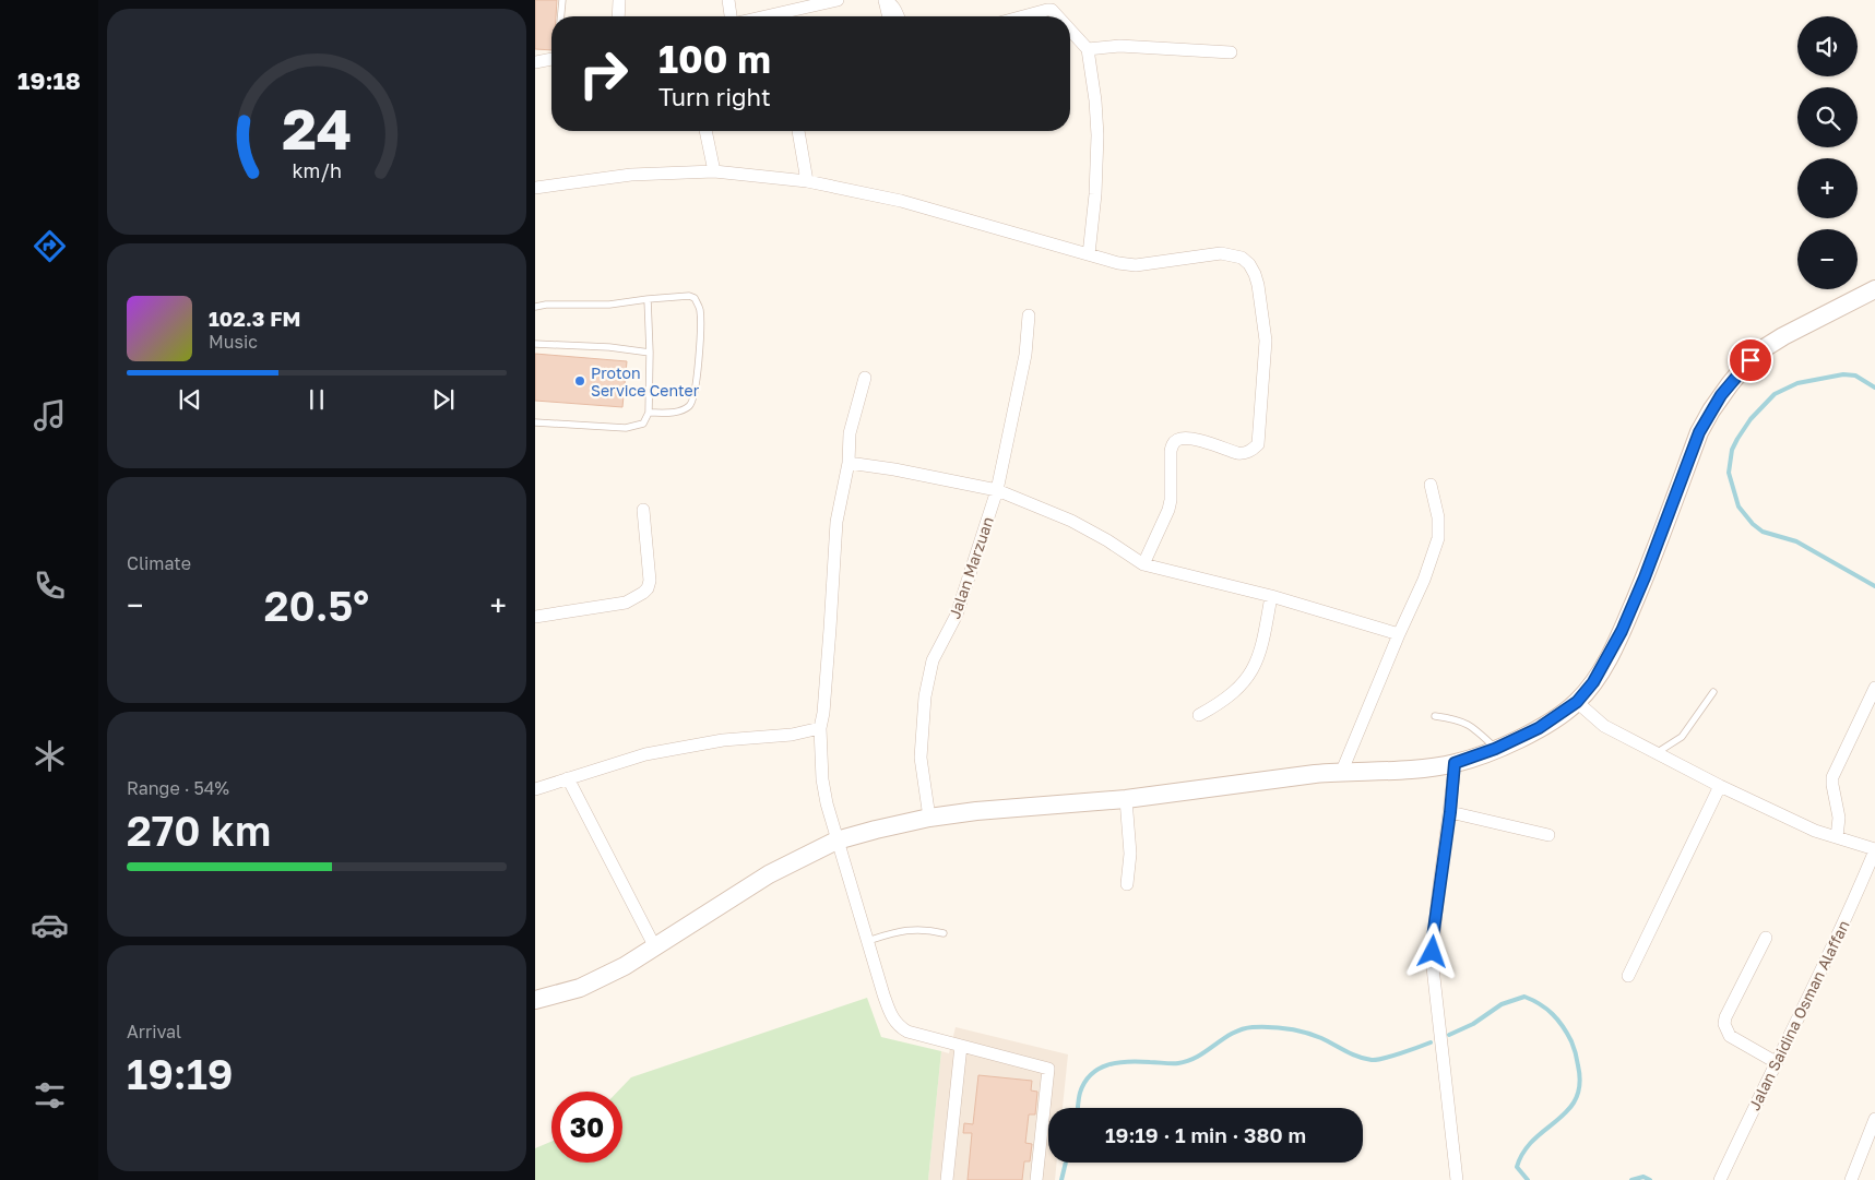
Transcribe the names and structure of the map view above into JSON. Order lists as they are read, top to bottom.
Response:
{
  "streets": {
    "street": ["Jalan Marzuan", "Jalan Saidina Osman Alaffan"]
  },
  "places": ["Proton Service Center"],
  "page": {
    "tabs": "19:18",
    "map_buttons": ["+", "−"],
    "turn": ["100 m", "Turn right"],
    "song": ["102.3 FM", "Music"],
    "tile": [
      "Climate",
      ["Range · 54%", "270 km"],
      ["Arrival", "19:19"]
    ],
    "heat": ["−", "20.5°", "+"],
    "limit": "30",
    "trip": "19:19 · 1 min · 380 m",
    "gauge": ["24", "km/h"]
  }
}
